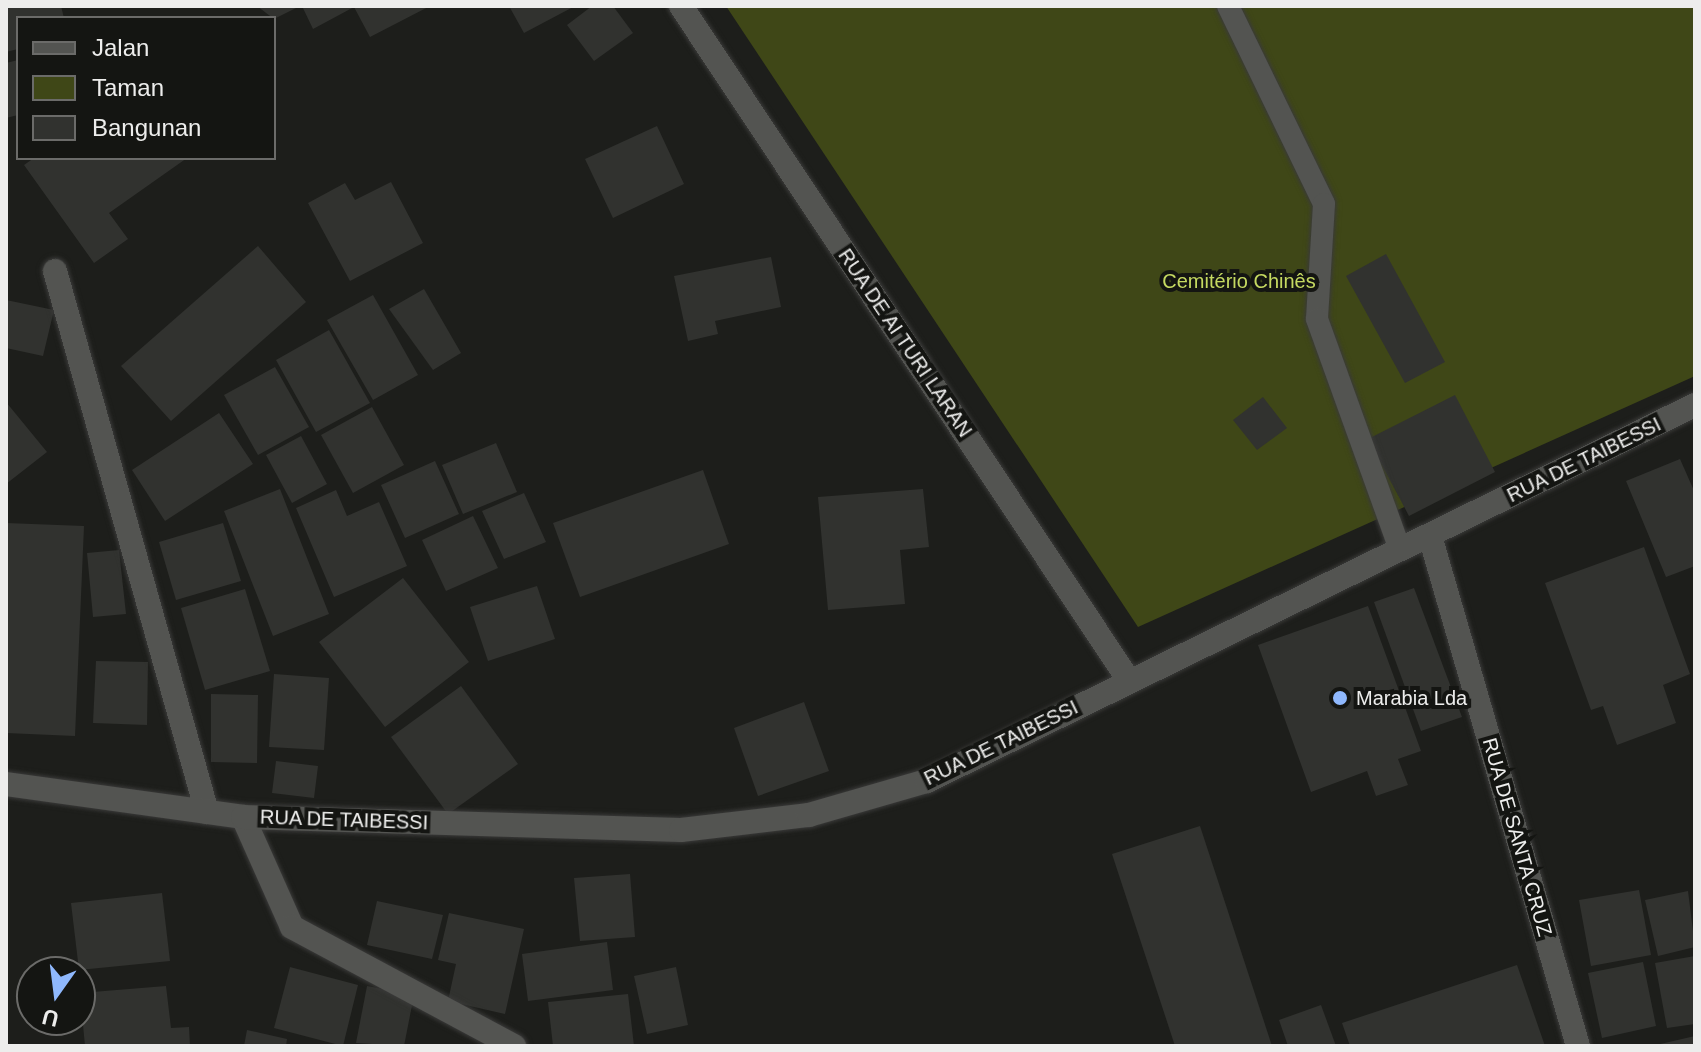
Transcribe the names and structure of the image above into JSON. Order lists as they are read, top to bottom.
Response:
{
  "streets": {
    "street": ["RUA DE AI TURI LARAN", "RUA DE TAIBESSI", "RUA DE SANTA CRUZ"]
  },
  "crossings": [
    ["RUA DE AI TURI LARAN", "RUA DE TAIBESSI"],
    ["RUA DE TAIBESSI", "RUA DE SANTA CRUZ"]
  ],
  "parks": ["Cemitério Chinês"],
  "places": ["Marabia Lda"],
  "legend": ["Jalan", "Taman", "Bangunan"],
  "north": "bottom"
}
